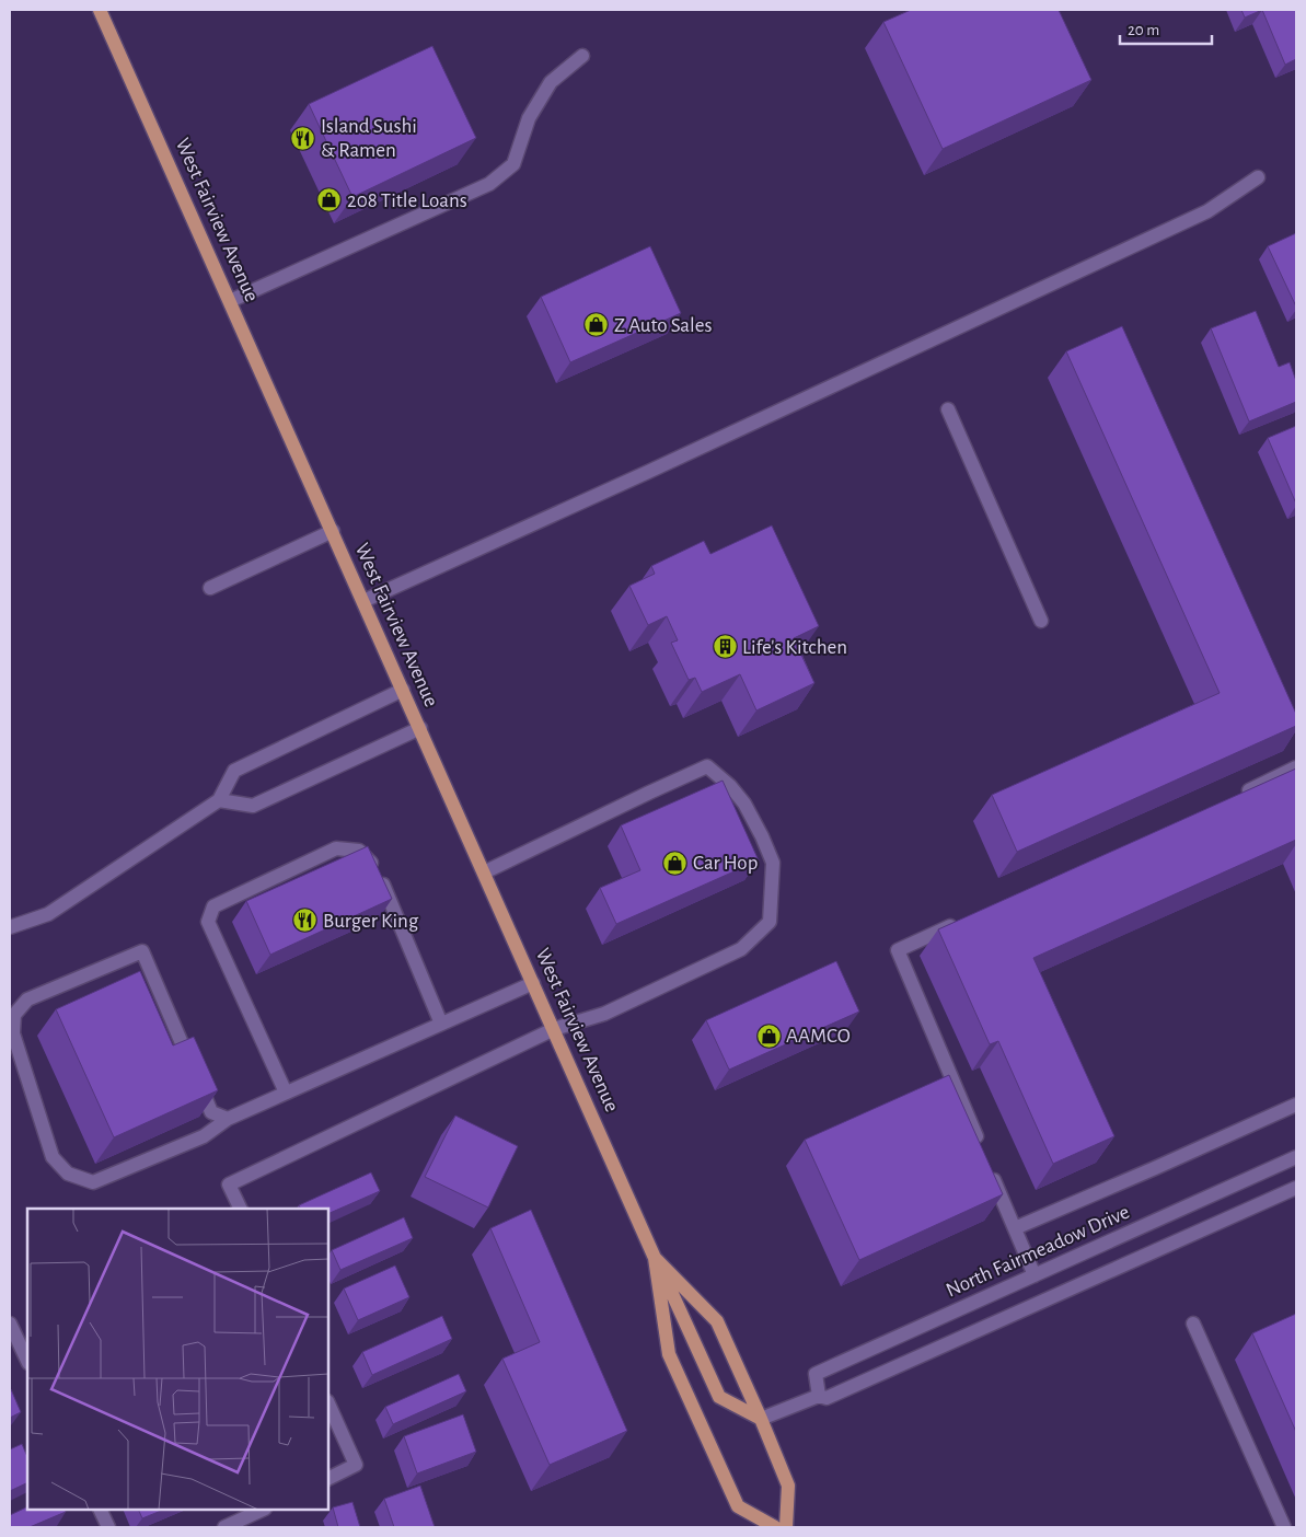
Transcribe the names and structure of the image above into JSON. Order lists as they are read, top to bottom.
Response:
{
  "streets": {
    "main road": ["West Fairview Avenue"],
    "street": ["North Fairmeadow Drive"]
  },
  "places": {
    "restaurant": ["Island Sushi & Ramen", "Burger King"],
    "shop": [
      "208 Title Loans",
      "Z Auto Sales",
      "Car Hop",
      "AAMCO"
    ],
    "building": ["Life's Kitchen"]
  },
  "scale_bar": "20 m"
}
